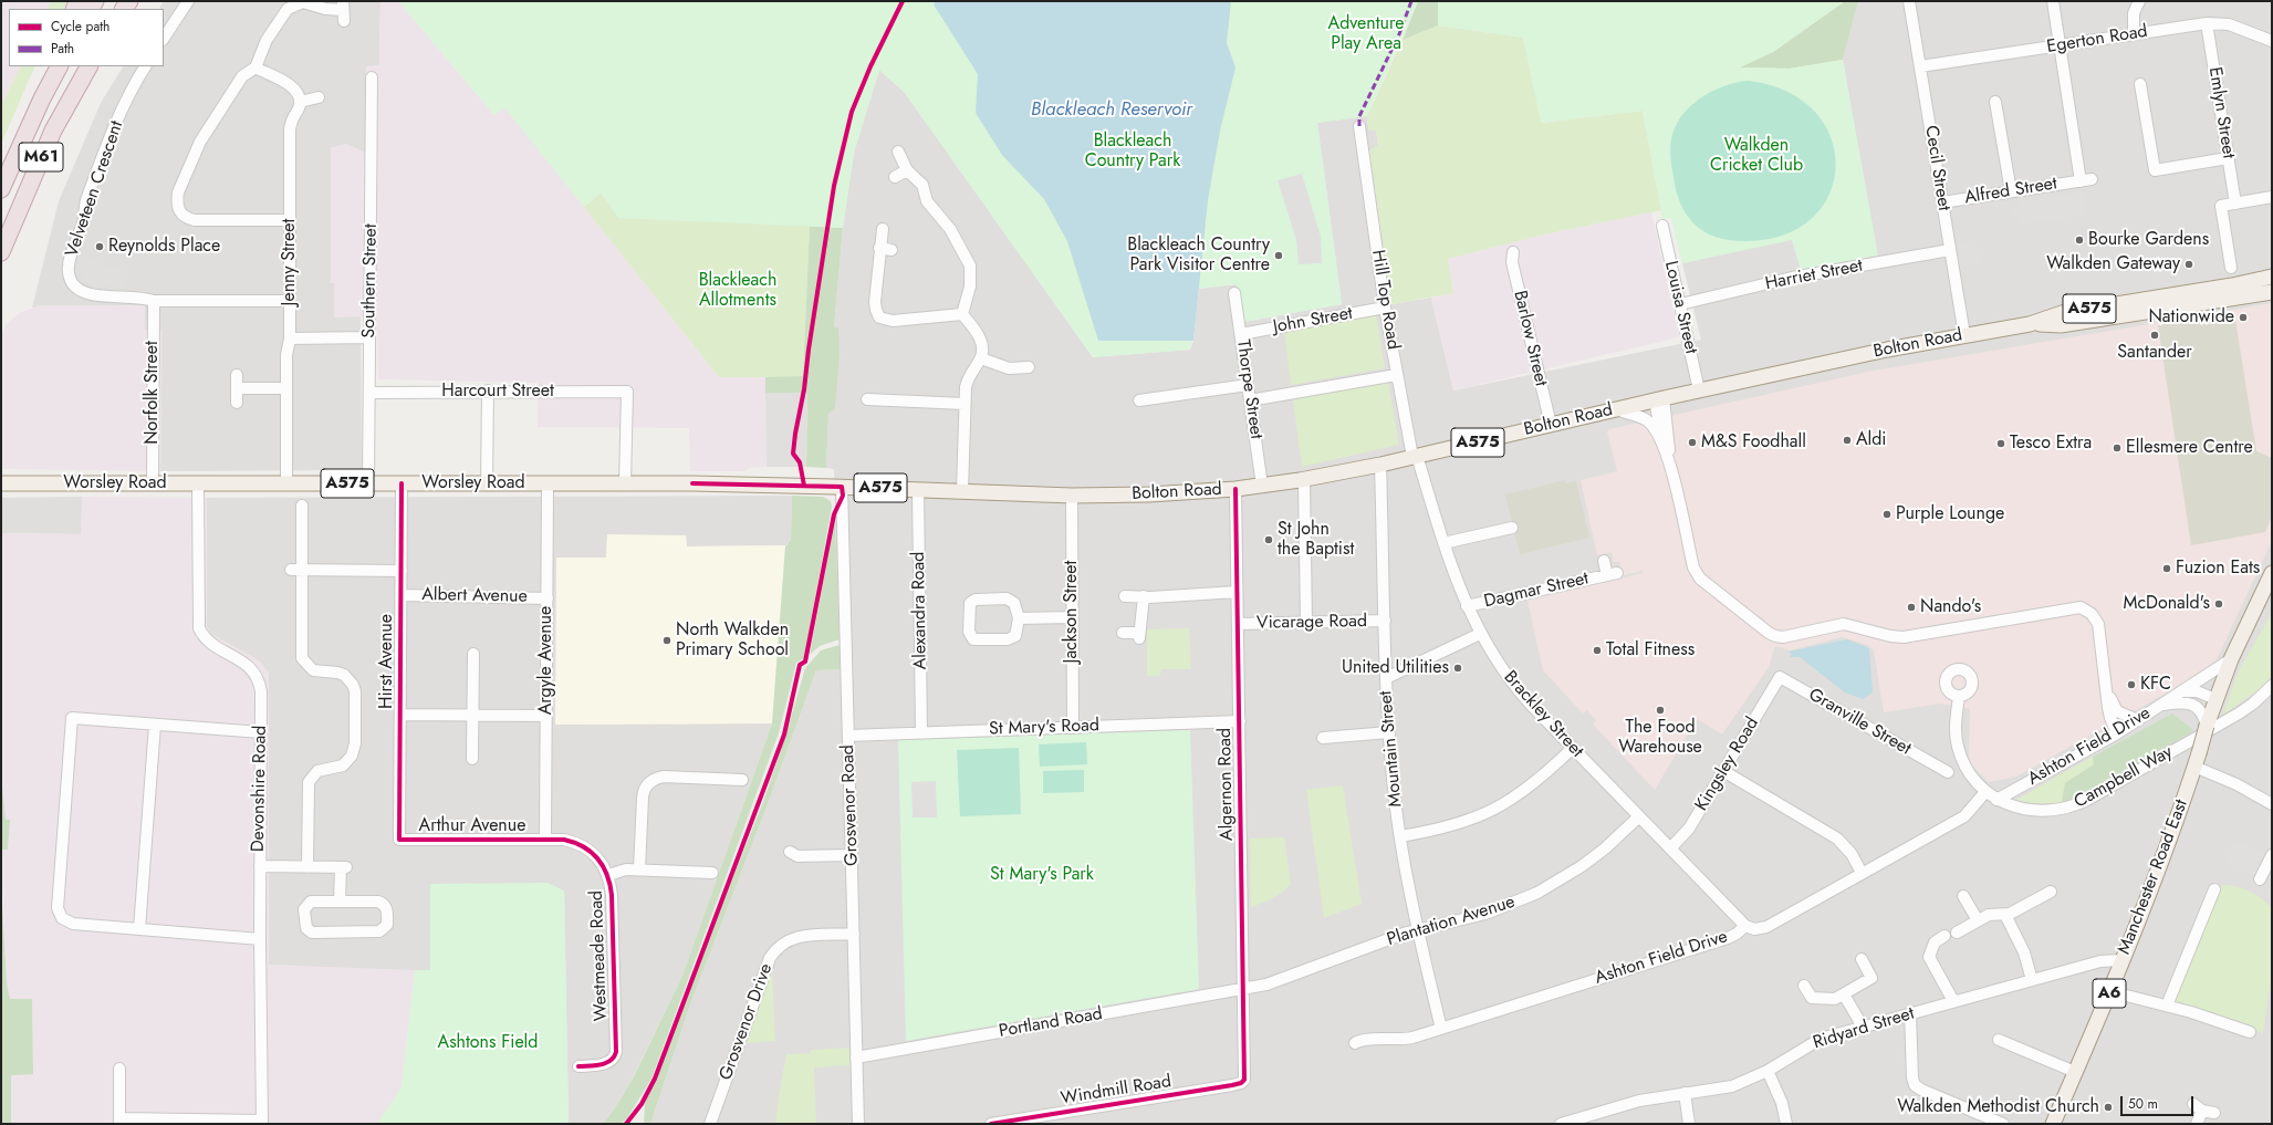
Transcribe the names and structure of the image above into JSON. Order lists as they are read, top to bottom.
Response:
{
  "streets": {
    "highway": ["M61"],
    "main road": [
      "A575",
      "Bolton Road",
      "Worsley Road",
      "Manchester Road East",
      "A6"
    ],
    "street": [
      "Egerton Road",
      "Emlyn Street",
      "Cecil Street",
      "Velveteen Crescent",
      "Alfred Street",
      "Jenny Street",
      "Harriet Street",
      "Southern Street",
      "Hill Top Road",
      "Louisa Street",
      "John Street",
      "Barlow Street",
      "Thorpe Street",
      "Harcourt Street",
      "Norfolk Street",
      "Dagmar Street",
      "Albert Avenue",
      "Alexandra Road",
      "Jackson Street",
      "Vicarage Road",
      "Argyle Avenue",
      "Hirst Avenue",
      "Brackley Street",
      "Granville Street",
      "St Mary's Road",
      "Ashton Field Drive",
      "Mountain Street",
      "Kingsley Road",
      "Campbell Way",
      "Algernon Road",
      "Devonshire Road",
      "Grosvenor Road",
      "Arthur Avenue",
      "Plantation Avenue",
      "Westmeade Road",
      "Grosvenor Drive",
      "Portland Road",
      "Ridyard Street",
      "Windmill Road"
    ]
  },
  "crossings": [
    ["Egerton Road", "Emlyn Street"],
    ["Egerton Road", "Cecil Street"],
    ["Egerton Road", "Alfred Street"],
    ["Cecil Street", "Alfred Street"],
    ["Cecil Street", "Harriet Street"],
    ["Cecil Street", "Bolton Road"],
    ["Velveteen Crescent", "Jenny Street"],
    ["Velveteen Crescent", "Norfolk Street"],
    ["Jenny Street", "Worsley Road"],
    ["Harriet Street", "Louisa Street"],
    ["Southern Street", "Harcourt Street"],
    ["Southern Street", "Worsley Road"],
    ["Hill Top Road", "John Street"],
    ["Hill Top Road", "Bolton Road"],
    ["Hill Top Road", "Brackley Street"],
    ["Louisa Street", "Bolton Road"],
    ["John Street", "Thorpe Street"],
    ["Barlow Street", "Bolton Road"],
    ["Bolton Road", "Thorpe Street"],
    ["Bolton Road", "Worsley Road"],
    ["Bolton Road", "Alexandra Road"],
    ["Bolton Road", "Jackson Street"],
    ["Bolton Road", "Brackley Street"],
    ["Bolton Road", "Mountain Street"],
    ["Bolton Road", "Algernon Road"],
    ["Harcourt Street", "Worsley Road"],
    ["Norfolk Street", "Worsley Road"],
    ["Worsley Road", "Alexandra Road"],
    ["Worsley Road", "Argyle Avenue"],
    ["Worsley Road", "Hirst Avenue"],
    ["Worsley Road", "Devonshire Road"],
    ["Worsley Road", "Grosvenor Road"],
    ["Dagmar Street", "Brackley Street"],
    ["Albert Avenue", "Argyle Avenue"],
    ["Albert Avenue", "Hirst Avenue"],
    ["Alexandra Road", "St Mary's Road"],
    ["Jackson Street", "St Mary's Road"],
    ["Vicarage Road", "Mountain Street"],
    ["Vicarage Road", "Algernon Road"],
    ["Argyle Avenue", "Arthur Avenue"],
    ["Argyle Avenue", "Westmeade Road"],
    ["Hirst Avenue", "Arthur Avenue"],
    ["Brackley Street", "Ashton Field Drive"],
    ["Brackley Street", "Kingsley Road"],
    ["Brackley Street", "Plantation Avenue"],
    ["Granville Street", "Kingsley Road"],
    ["St Mary's Road", "Algernon Road"],
    ["St Mary's Road", "Grosvenor Road"],
    ["Ashton Field Drive", "Mountain Street"],
    ["Ashton Field Drive", "Campbell Way"],
    ["Ashton Field Drive", "Manchester Road East"],
    ["Mountain Street", "Plantation Avenue"],
    ["Algernon Road", "Plantation Avenue"],
    ["Algernon Road", "Portland Road"],
    ["Algernon Road", "Windmill Road"],
    ["Grosvenor Road", "Grosvenor Drive"],
    ["Grosvenor Road", "Portland Road"],
    ["Arthur Avenue", "Westmeade Road"],
    ["Manchester Road East", "A6"],
    ["Manchester Road East", "Ridyard Street"],
    ["Plantation Avenue", "Portland Road"]
  ],
  "water": ["Blackleach Reservoir"],
  "parks": [
    "Adventure Play Area",
    "Blackleach Country Park",
    "Walkden Cricket Club",
    "Blackleach Allotments",
    "St Mary's Park",
    "Ashtons Field"
  ],
  "places": [
    "Bourke Gardens",
    "Reynolds Place",
    "Blackleach Country Park Visitor Centre",
    "Walkden Gateway",
    "Nationwide",
    "Santander",
    "Aldi",
    "M&S Foodhall",
    "Tesco Extra",
    "Ellesmere Centre",
    "Purple Lounge",
    "St John the Baptist",
    "Fuzion Eats",
    "McDonald's",
    "Nando's",
    "North Walkden Primary School",
    "Total Fitness",
    "United Utilities",
    "KFC",
    "The Food Warehouse",
    "Walkden Methodist Church"
  ],
  "legend": ["Cycle path", "Path"],
  "scale_bar": "50 m"
}
